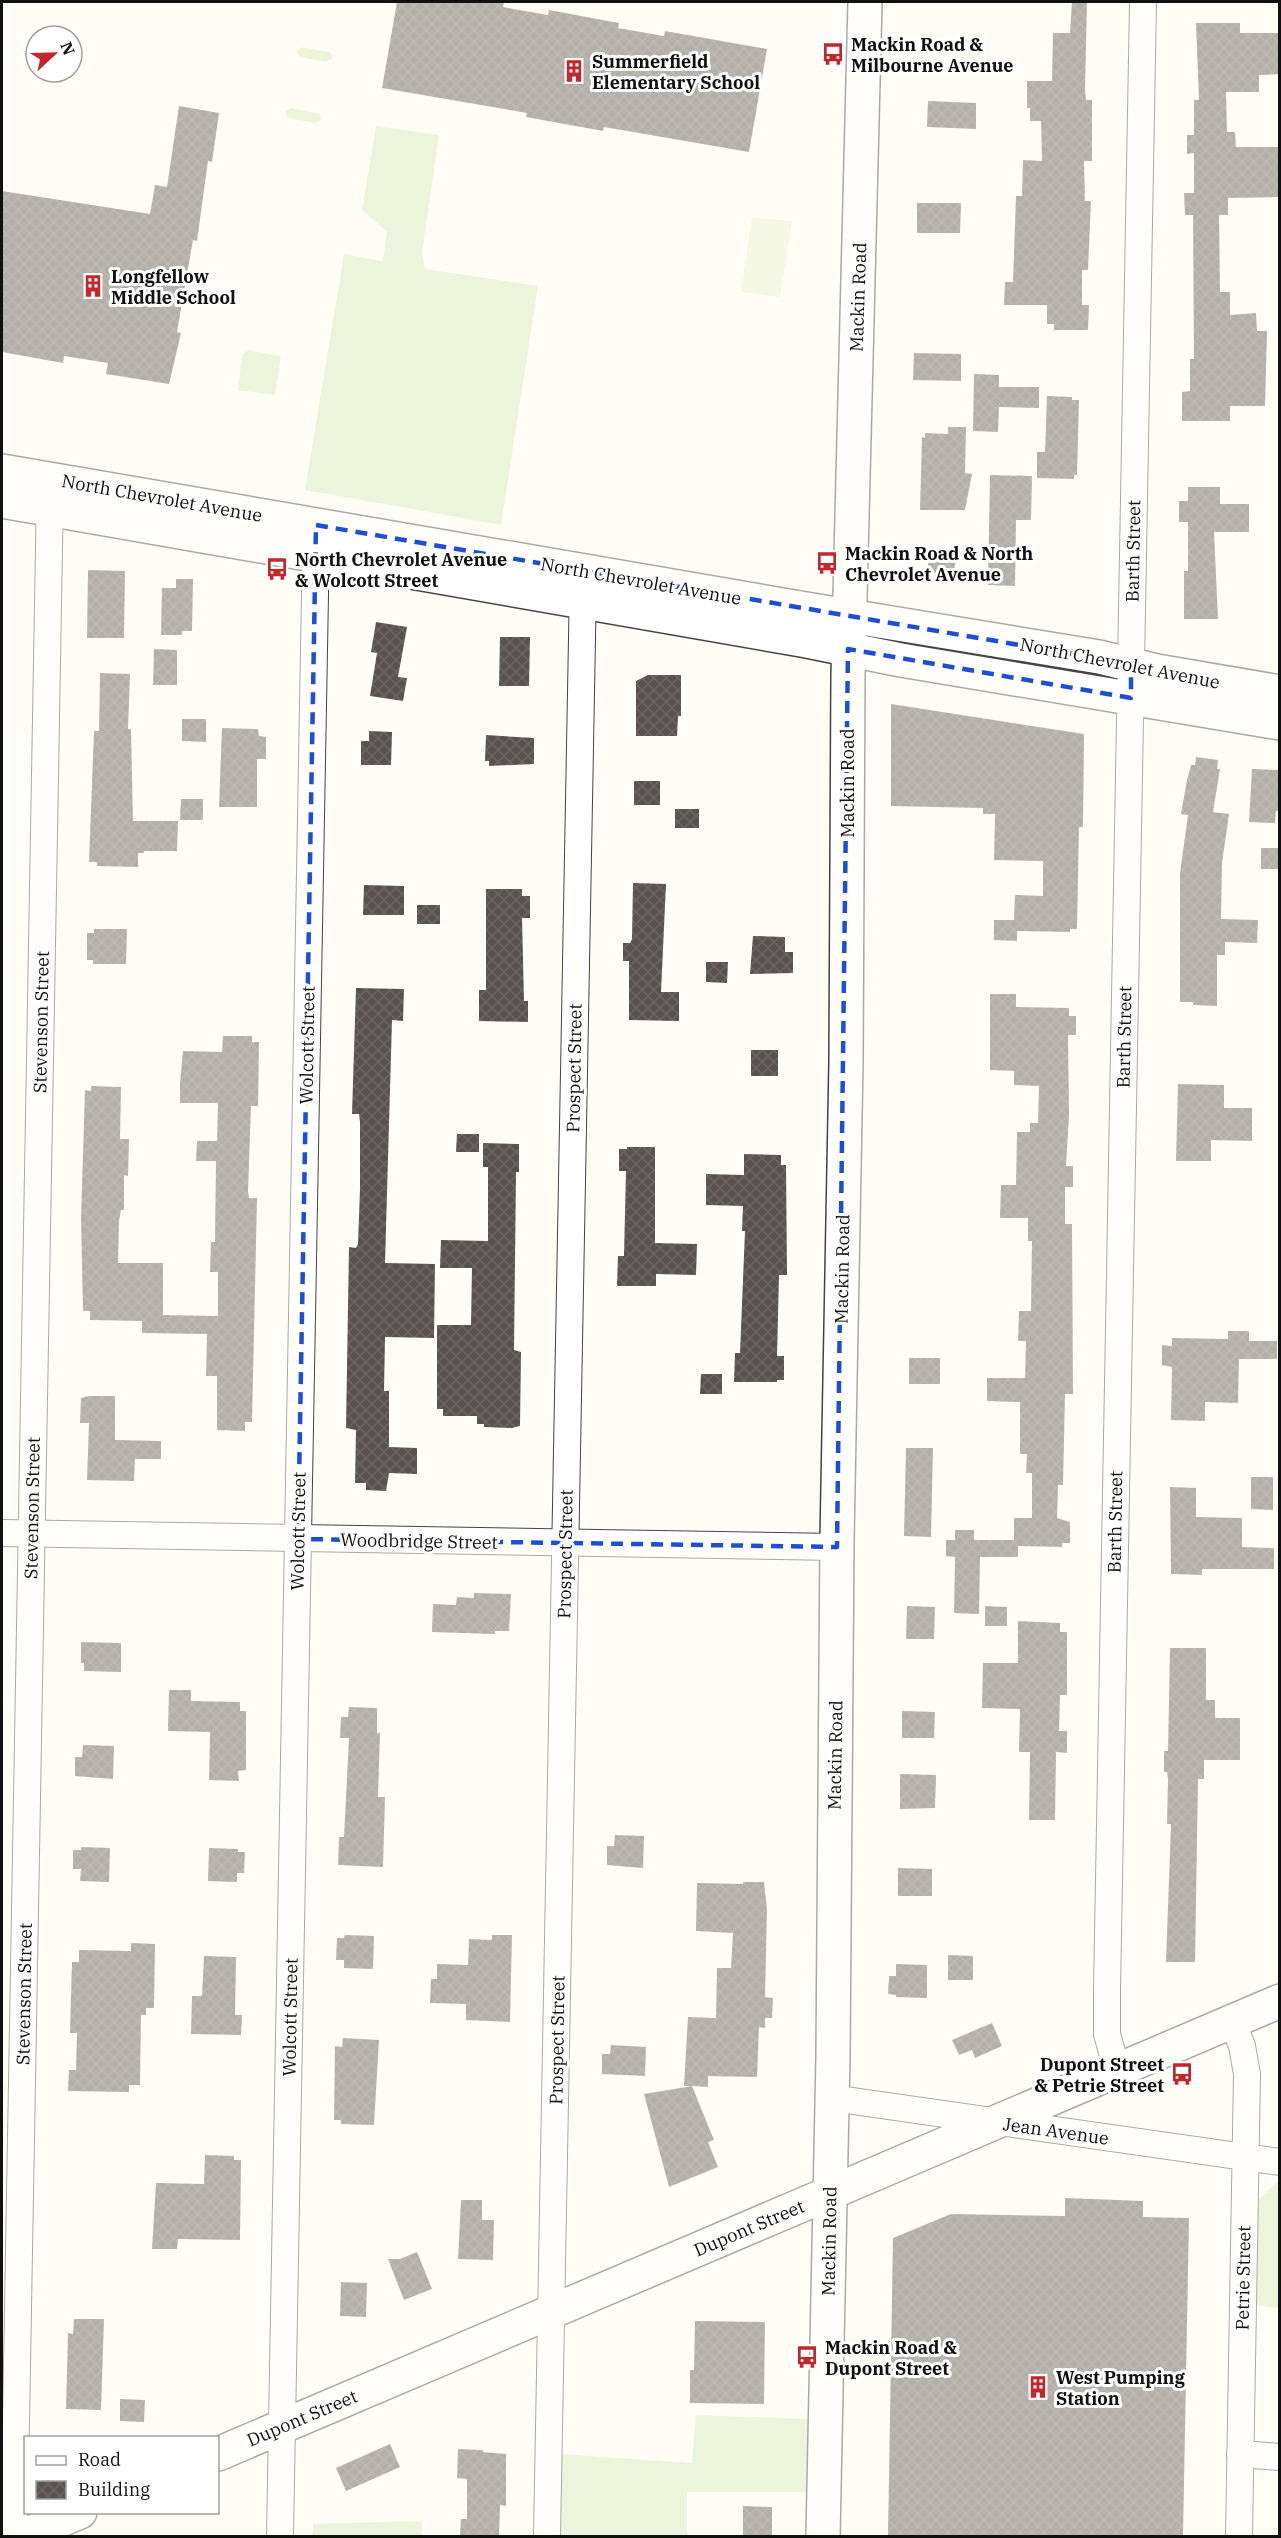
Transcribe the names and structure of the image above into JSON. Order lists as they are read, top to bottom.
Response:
{
  "streets": {
    "street": [
      "Mackin Road",
      "North Chevrolet Avenue",
      "Barth Street",
      "Stevenson Street",
      "Wolcott Street",
      "Prospect Street",
      "Woodbridge Street",
      "Jean Avenue",
      "Dupont Street",
      "Petrie Street"
    ]
  },
  "crossings": [
    ["Mackin Road", "North Chevrolet Avenue"],
    ["Mackin Road", "Woodbridge Street"],
    ["Mackin Road", "Jean Avenue"],
    ["Mackin Road", "Dupont Street"],
    ["North Chevrolet Avenue", "Barth Street"],
    ["North Chevrolet Avenue", "Stevenson Street"],
    ["North Chevrolet Avenue", "Wolcott Street"],
    ["North Chevrolet Avenue", "Prospect Street"],
    ["Barth Street", "Dupont Street"],
    ["Stevenson Street", "Woodbridge Street"],
    ["Wolcott Street", "Woodbridge Street"],
    ["Wolcott Street", "Dupont Street"],
    ["Prospect Street", "Woodbridge Street"],
    ["Prospect Street", "Dupont Street"],
    ["Jean Avenue", "Dupont Street"],
    ["Jean Avenue", "Petrie Street"],
    ["Dupont Street", "Petrie Street"]
  ],
  "places": {
    "bus stop": [
      "Mackin Road & Milbourne Avenue",
      "Mackin Road & North Chevrolet Avenue",
      "North Chevrolet Avenue & Wolcott Street",
      "Dupont Street & Petrie Street",
      "Mackin Road & Dupont Street"
    ],
    "building": ["Summerfield Elementary School", "Longfellow Middle School", "West Pumping Station"]
  },
  "legend": ["Road", "Building"],
  "north": "right"
}
